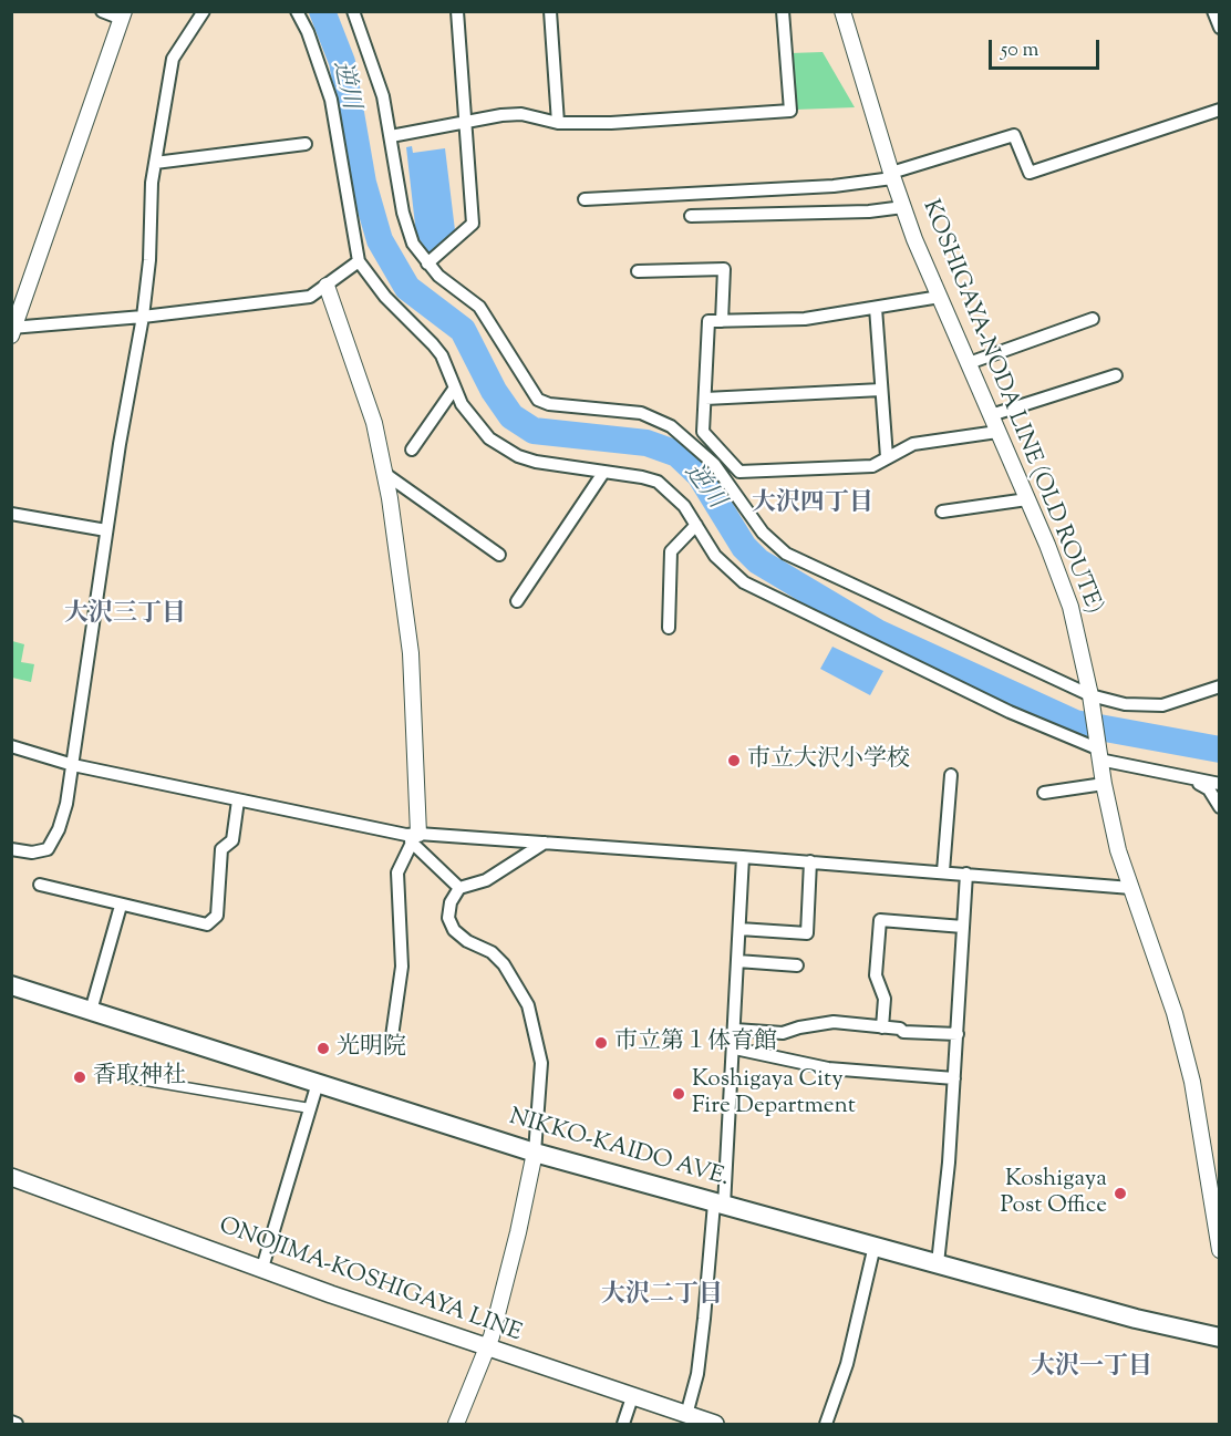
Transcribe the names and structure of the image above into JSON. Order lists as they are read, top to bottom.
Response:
{
  "streets": {
    "main road": ["NIKKO-KAIDO AVE.", "ONOJIMA-KOSHIGAYA LINE"],
    "street": ["KOSHIGAYA-NODA LINE (OLD ROUTE)"]
  },
  "districts": [
    "大沢四丁目",
    "大沢三丁目",
    "大沢二丁目",
    "大沢一丁目"
  ],
  "water": ["逆川"],
  "places": [
    "市立大沢小学校",
    "市立第１体育館",
    "光明院",
    "香取神社",
    "Koshigaya City Fire Department",
    "Koshigaya Post Office"
  ],
  "scale_bar": "50 m"
}
